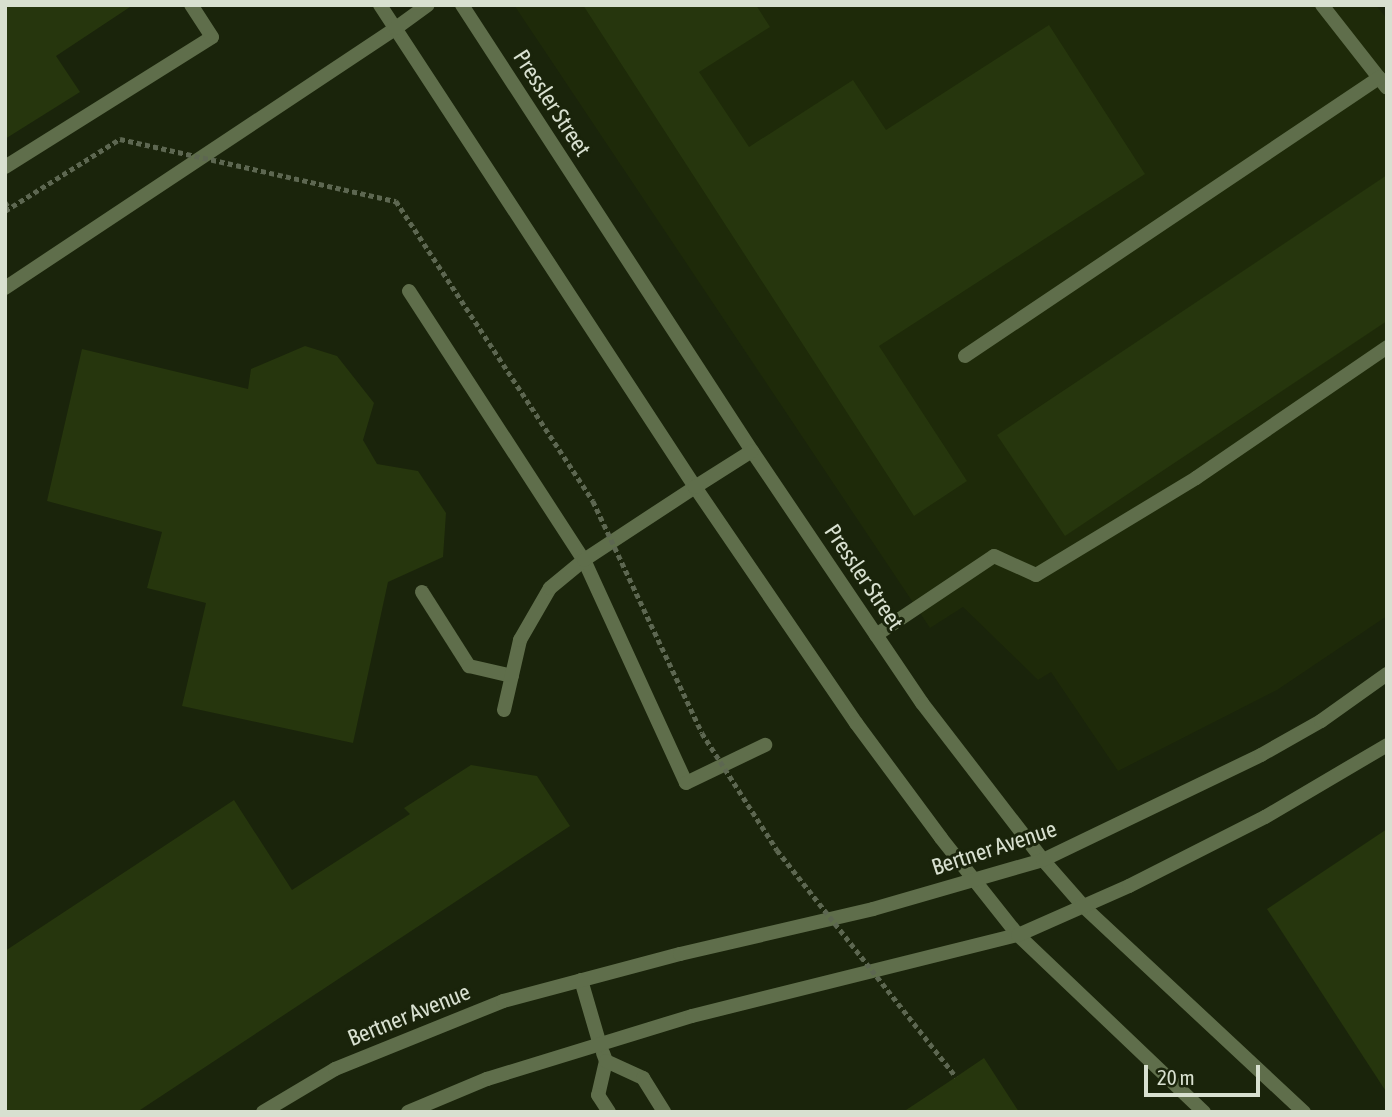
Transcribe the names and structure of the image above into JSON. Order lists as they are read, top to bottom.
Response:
{
  "streets": {
    "street": ["Pressler Street", "Bertner Avenue"]
  },
  "crossings": [
    ["Pressler Street", "Bertner Avenue"]
  ],
  "scale_bar": "20 m"
}
